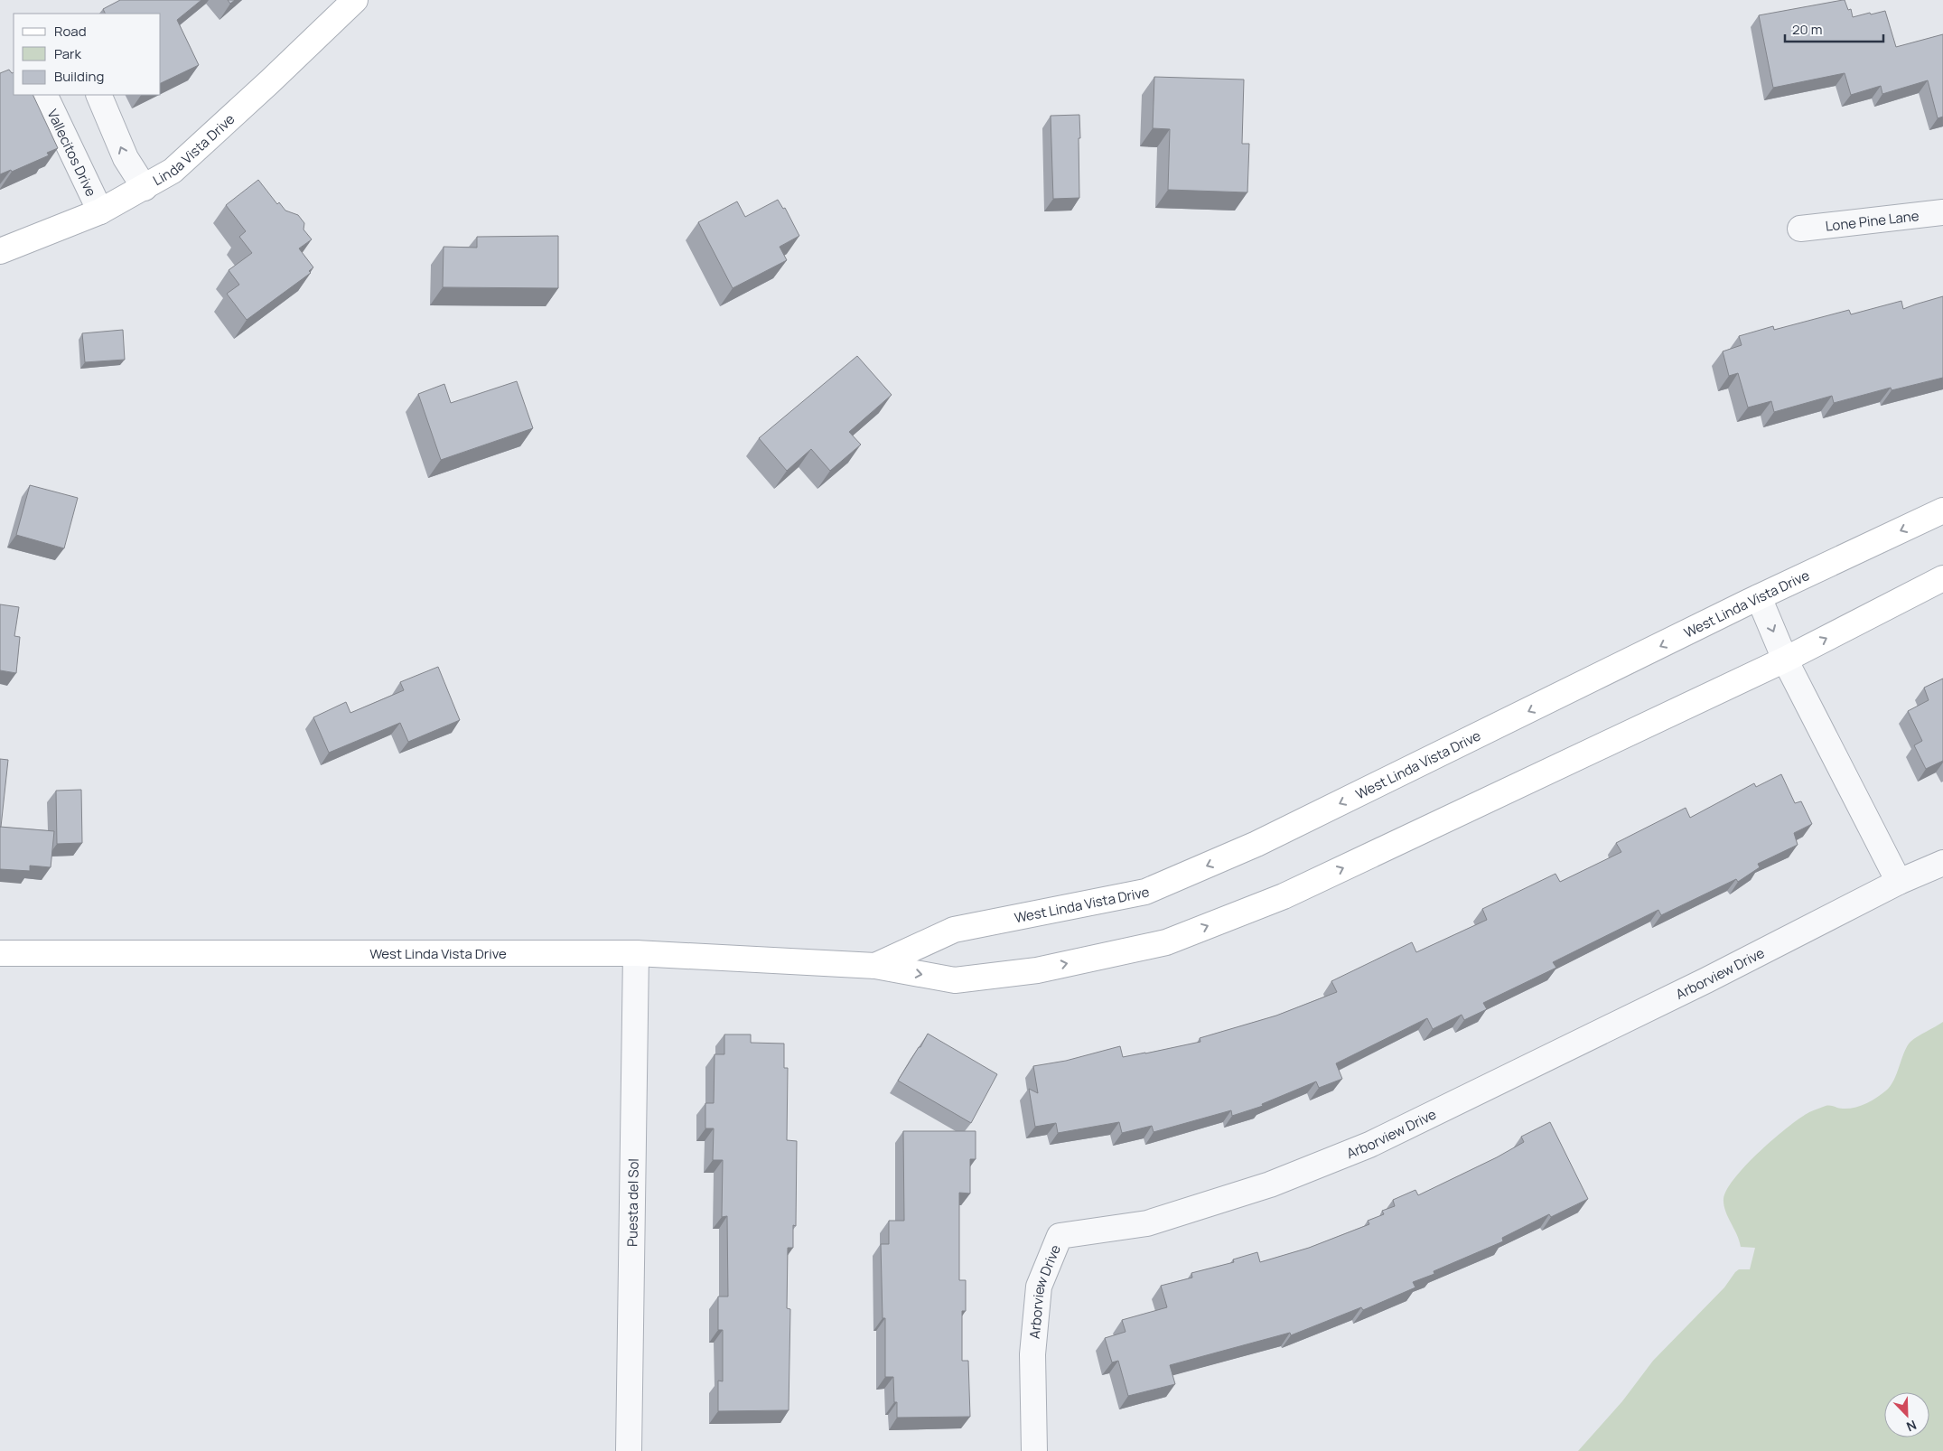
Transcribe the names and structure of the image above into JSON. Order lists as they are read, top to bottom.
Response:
{
  "streets": {
    "main road": ["Linda Vista Drive", "West Linda Vista Drive"],
    "street": [
      "Vallecitos Drive",
      "Lone Pine Lane",
      "Arborview Drive",
      "Puesta del Sol"
    ]
  },
  "crossings": [
    ["Linda Vista Drive", "Vallecitos Drive"],
    ["West Linda Vista Drive", "Puesta del Sol"]
  ],
  "legend": ["Road", "Park", "Building"],
  "scale_bar": "20 m",
  "north": "bottom right"
}
